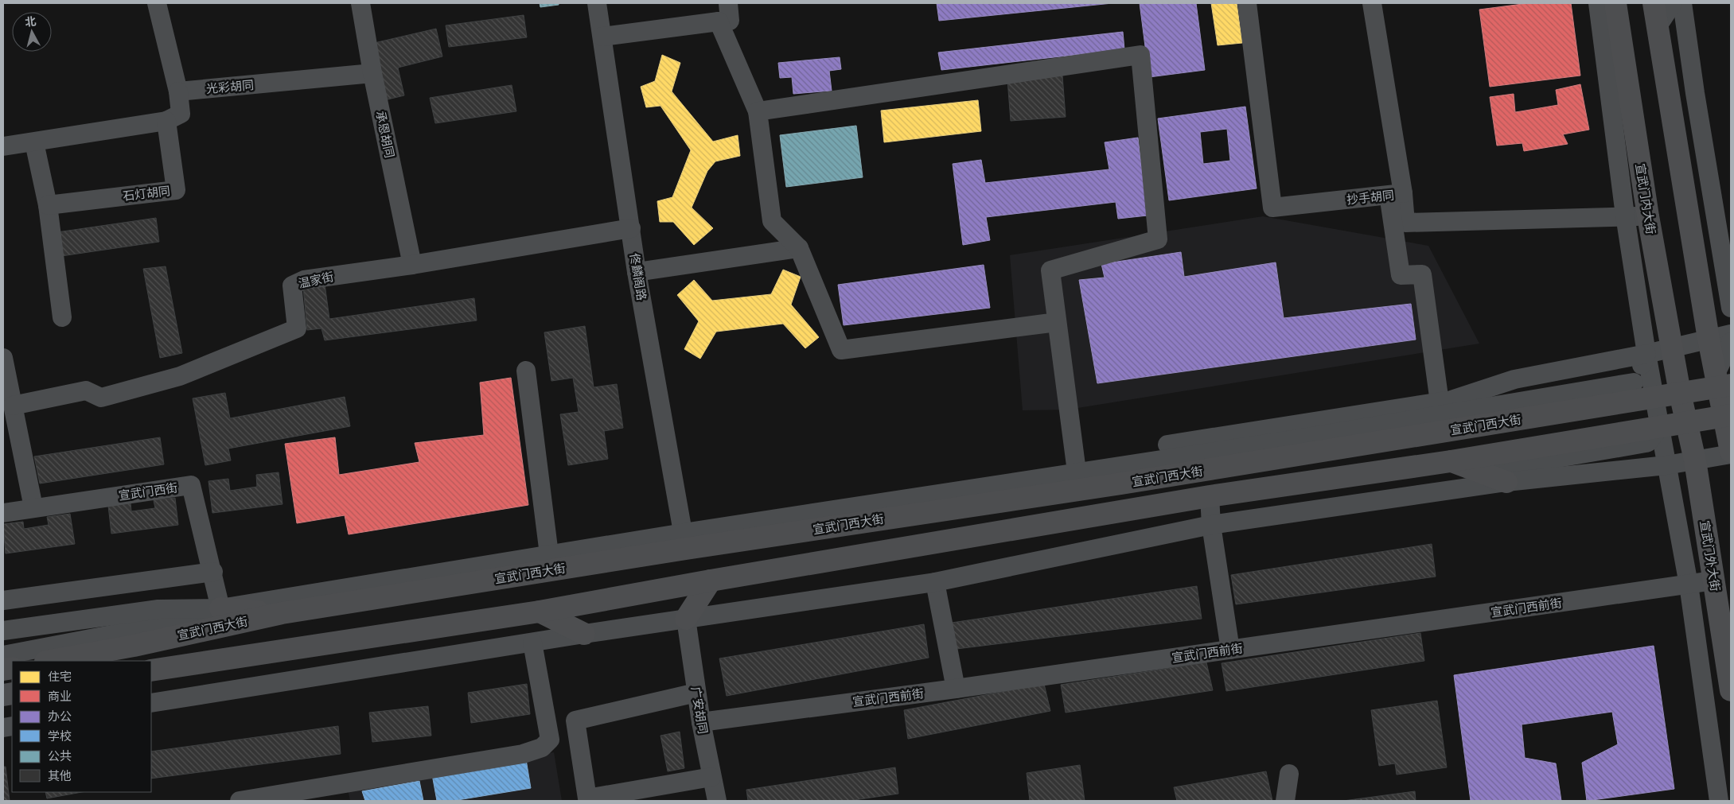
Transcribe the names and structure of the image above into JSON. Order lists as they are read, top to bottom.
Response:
{
  "streets": {
    "main road": ["宣武门内大街", "宣武门西大街", "宣武门外大街"],
    "street": [
      "光彩胡同",
      "承恩胡同",
      "石灯胡同",
      "抄手胡同",
      "佟麟阁路",
      "温家街",
      "宣武门西街",
      "宣武门西前街",
      "广安胡同"
    ]
  },
  "crossings": [
    ["光彩胡同", "承恩胡同"],
    ["承恩胡同", "温家街"],
    ["抄手胡同", "宣武门内大街"],
    ["宣武门内大街", "宣武门西大街"],
    ["宣武门内大街", "宣武门外大街"],
    ["佟麟阁路", "温家街"],
    ["佟麟阁路", "宣武门西大街"],
    ["宣武门西大街", "宣武门西街"],
    ["宣武门外大街", "宣武门西前街"],
    ["宣武门西前街", "广安胡同"]
  ],
  "legend": [
    "住宅",
    "商业",
    "办公",
    "学校",
    "公共",
    "其他"
  ],
  "north": "top"
}
